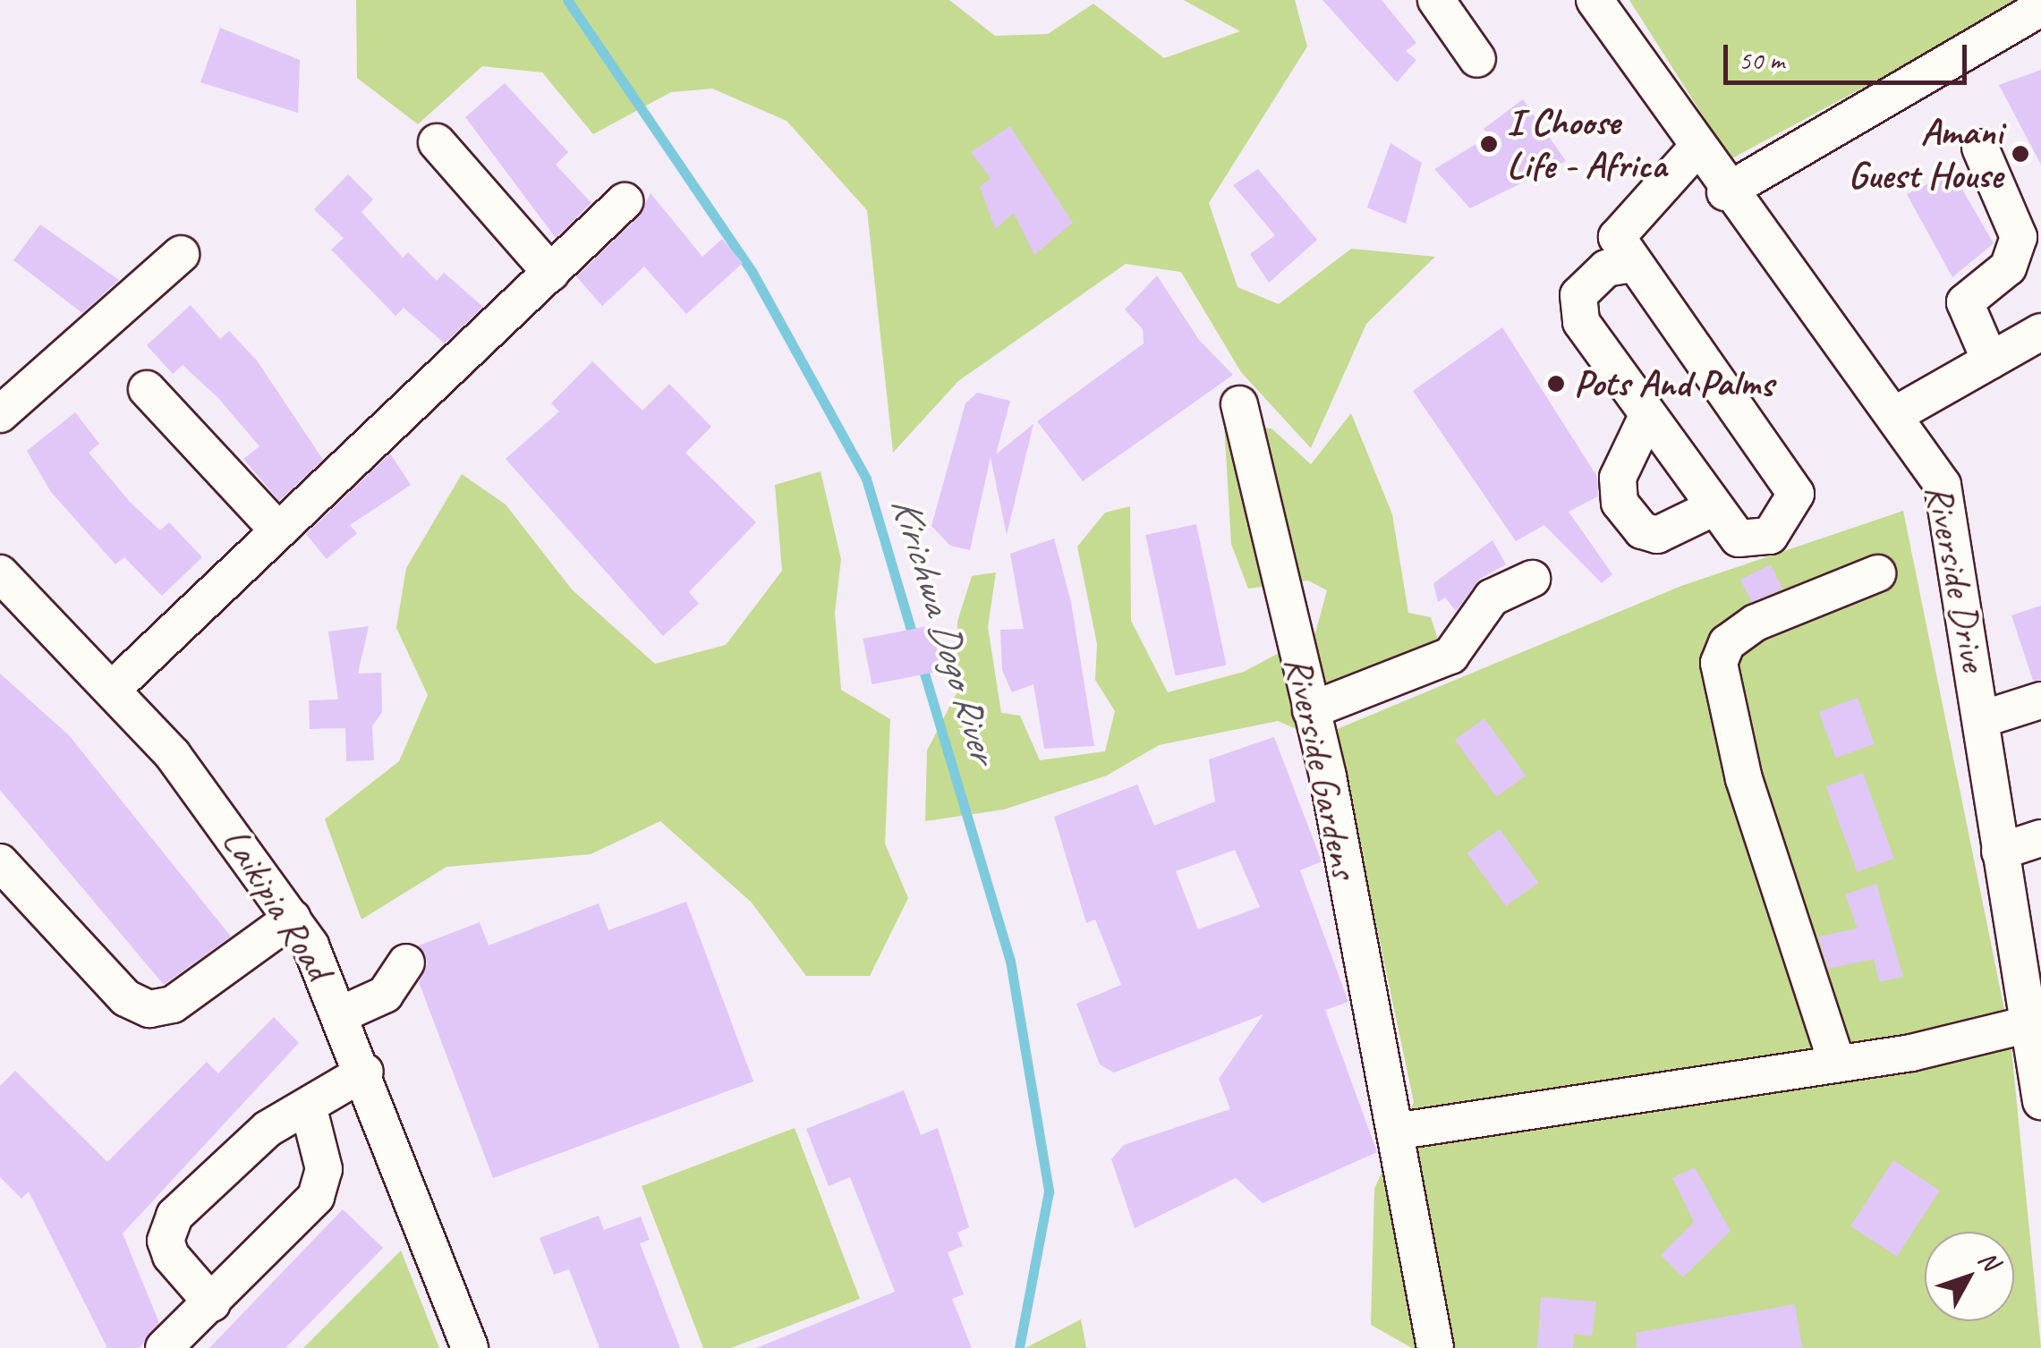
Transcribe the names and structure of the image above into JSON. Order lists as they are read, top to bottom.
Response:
{
  "streets": {
    "street": ["Riverside Drive", "Riverside Gardens", "Laikipia Road"]
  },
  "water": ["Kirichwa Dogo River"],
  "places": ["I Choose Life - Africa", "Amani Guest House", "Pots And Palms"],
  "scale_bar": "50 m",
  "north": "top right"
}
